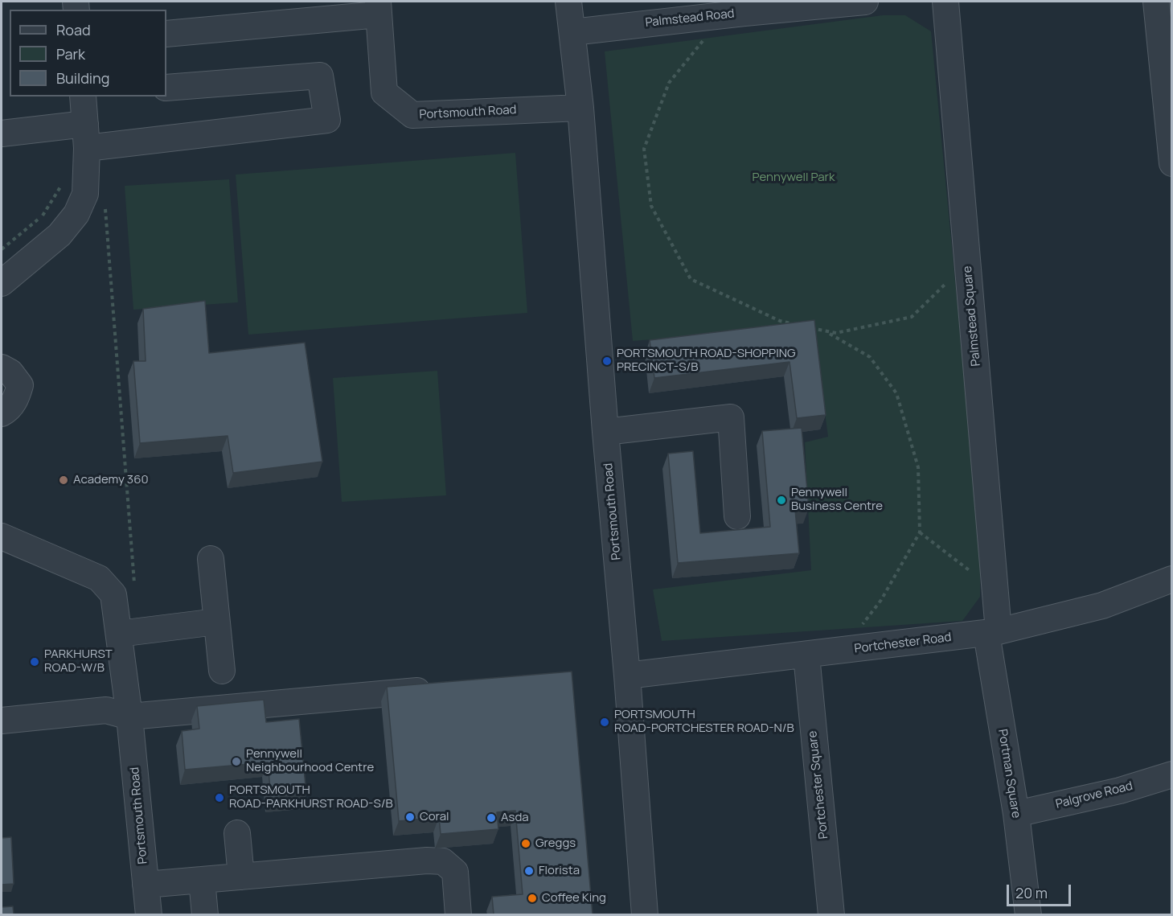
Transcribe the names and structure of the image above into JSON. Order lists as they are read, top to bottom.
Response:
{
  "streets": {
    "street": [
      "Palmstead Road",
      "Portsmouth Road",
      "Palmstead Square",
      "Portchester Road",
      "Portman Square",
      "Portchester Square",
      "Palgrove Road"
    ]
  },
  "crossings": [
    ["Palmstead Road", "Portsmouth Road"],
    ["Portsmouth Road", "Portchester Road"],
    ["Palmstead Square", "Portchester Road"],
    ["Palmstead Square", "Portman Square"],
    ["Portchester Road", "Portman Square"],
    ["Portchester Road", "Portchester Square"],
    ["Portman Square", "Palgrove Road"]
  ],
  "parks": ["Pennywell Park"],
  "places": [
    "PORTSMOUTH ROAD-SHOPPING PRECINCT-S/B",
    "Academy 360",
    "Pennywell Business Centre",
    "PARKHURST ROAD-W/B",
    "PORTSMOUTH ROAD-PORTCHESTER ROAD-N/B",
    "Pennywell Neighbourhood Centre",
    "PORTSMOUTH ROAD-PARKHURST ROAD-S/B",
    "Coral",
    "Asda",
    "Greggs",
    "Florista",
    "Coffee King"
  ],
  "legend": ["Road", "Park", "Building"],
  "scale_bar": "20 m"
}
